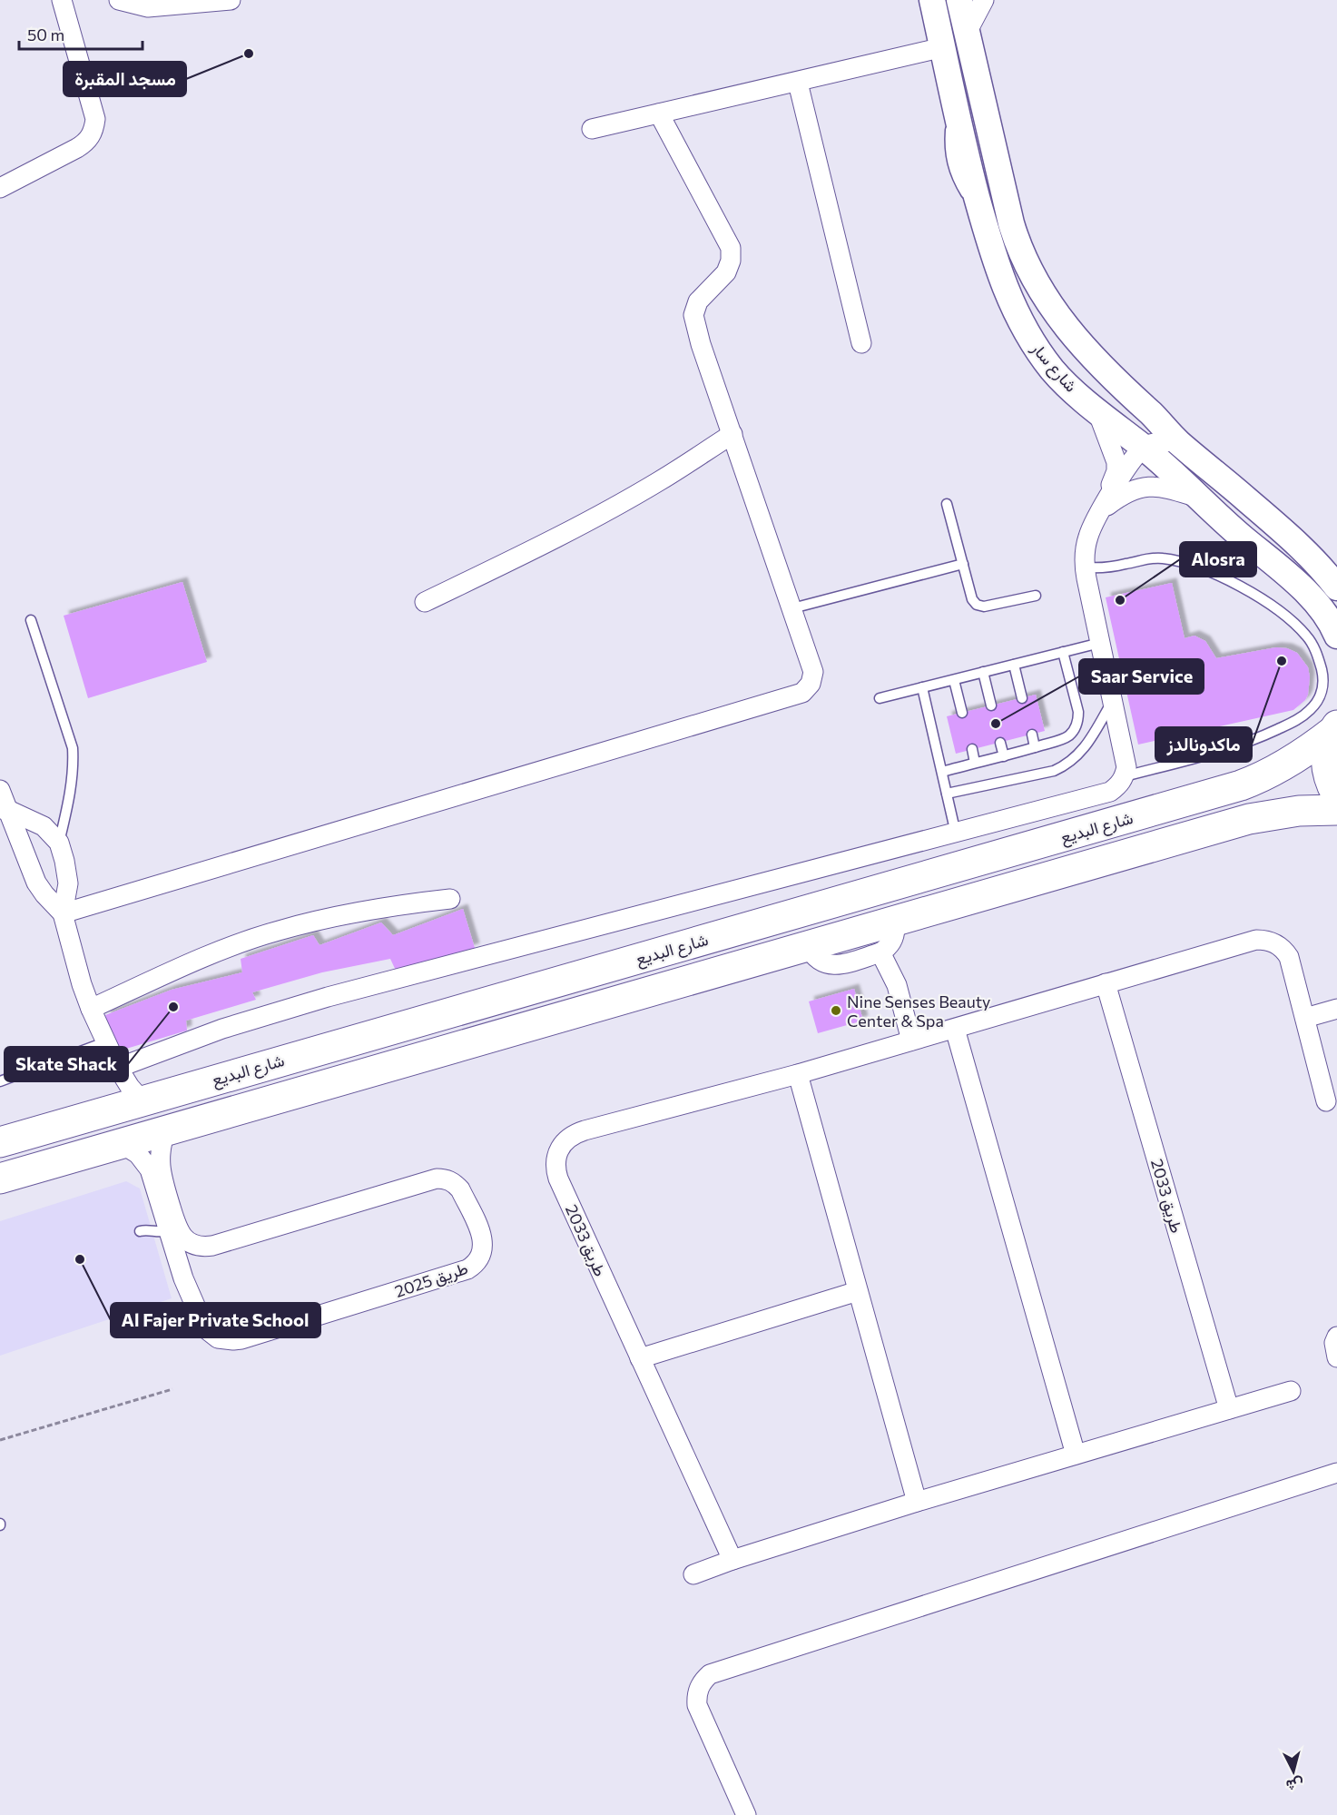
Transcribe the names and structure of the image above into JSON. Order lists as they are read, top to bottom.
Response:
{
  "streets": {
    "main road": ["شارع البديع"],
    "street": ["شارع سار", "طريق 2033", "طريق 2025"]
  },
  "places": [
    "مسجد المقبرة",
    "Alosra",
    "ماكدونالدز",
    "Saar Service",
    "Skate Shack",
    "Nine Senses Beauty Center & Spa",
    "Al Fajer Private School"
  ],
  "scale_bar": "50 m",
  "north": "bottom"
}
